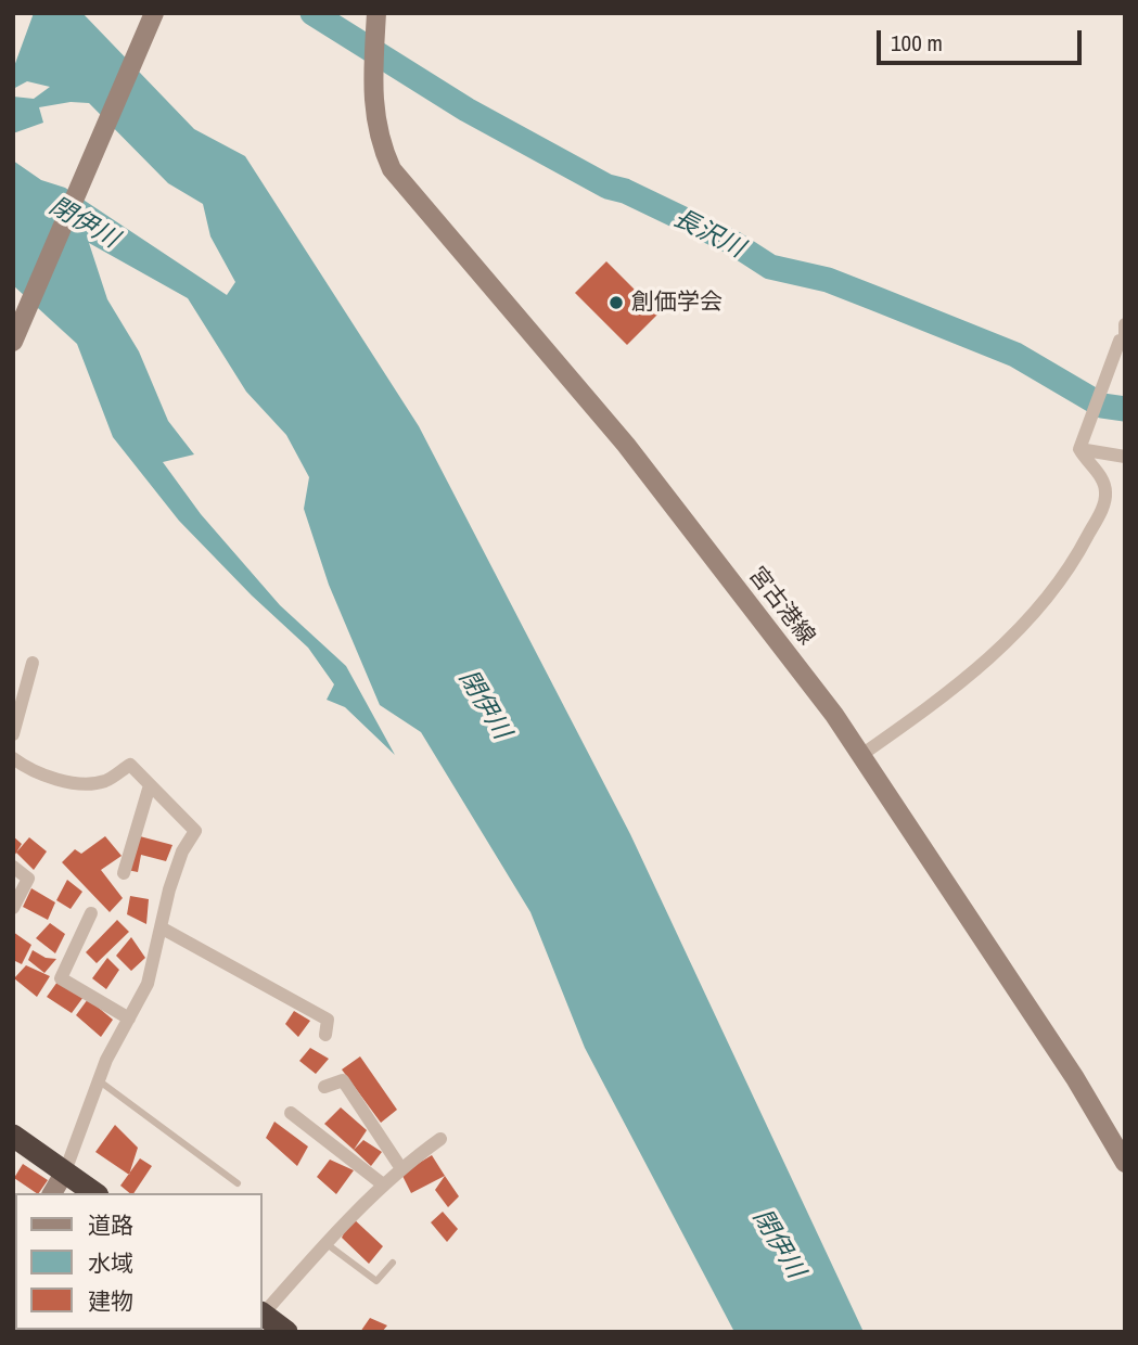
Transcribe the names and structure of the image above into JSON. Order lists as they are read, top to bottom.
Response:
{
  "streets": {
    "main road": ["宮古港線"]
  },
  "water": ["閉伊川", "長沢川"],
  "places": ["創価学会"],
  "legend": ["道路", "水域", "建物"],
  "scale_bar": "100 m"
}
